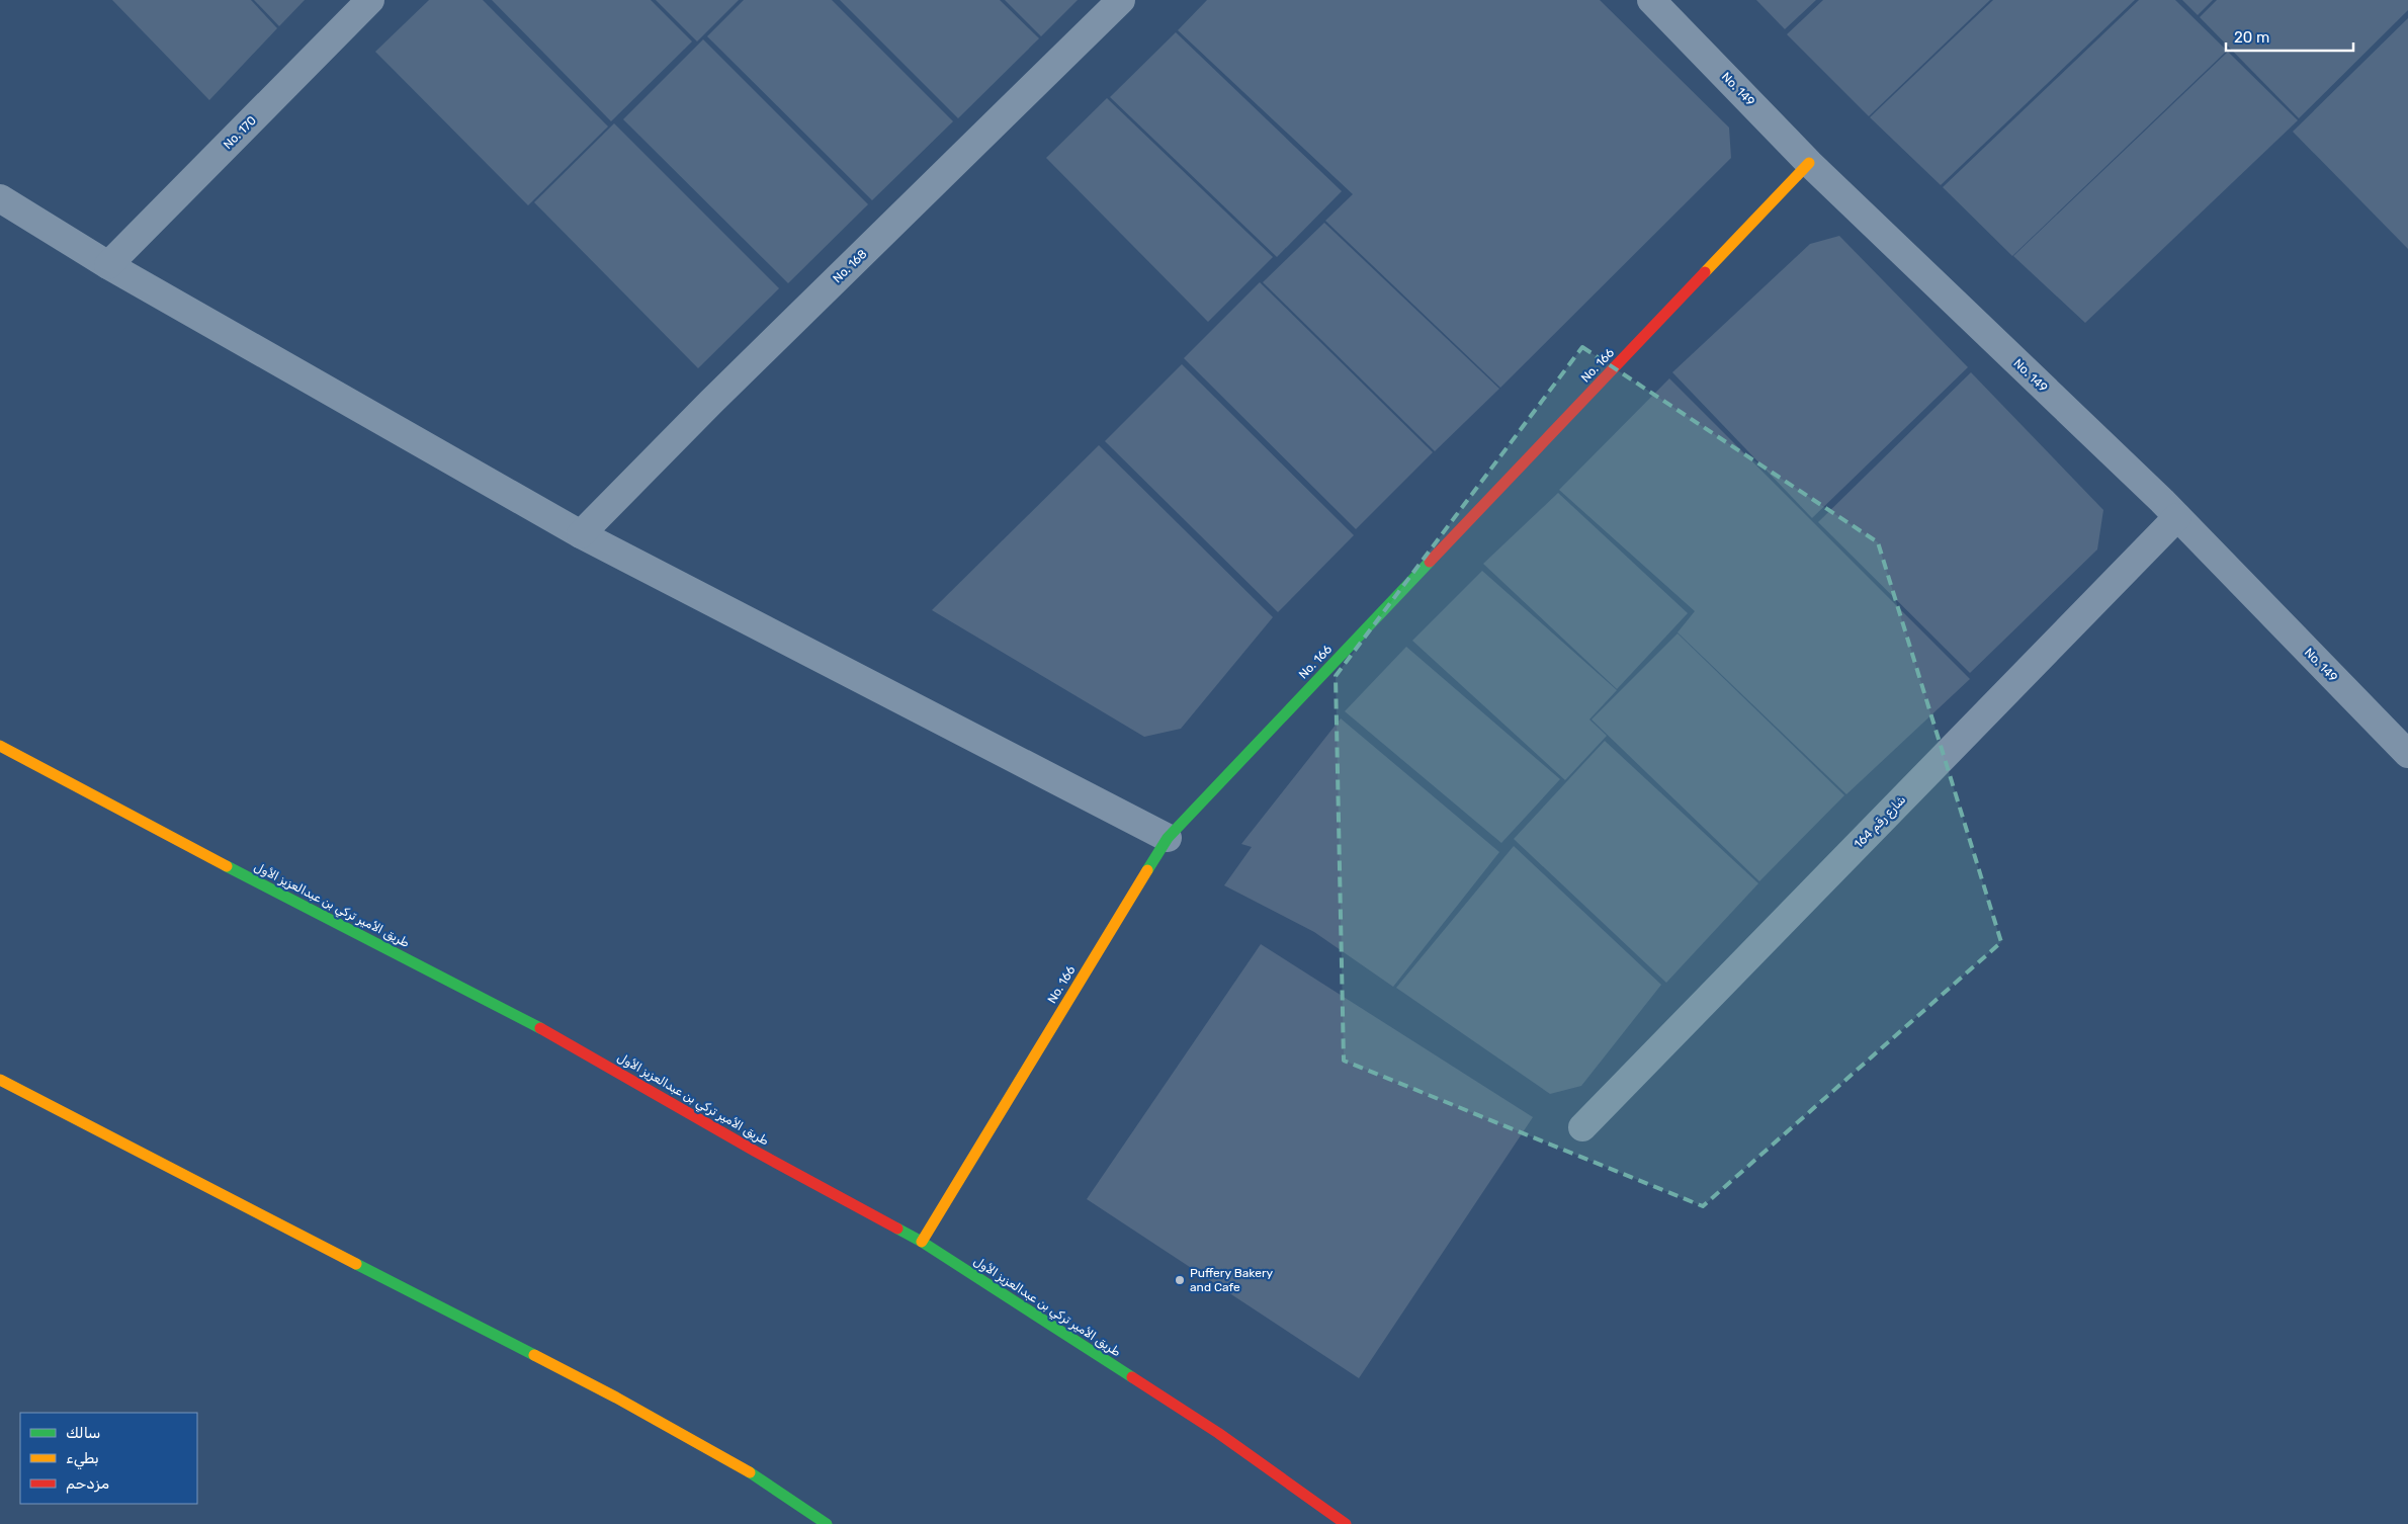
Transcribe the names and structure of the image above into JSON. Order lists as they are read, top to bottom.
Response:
{
  "streets": {
    "main road": ["No. 166", "طريق الأمير تركي بن عبدالعزيز الأول"],
    "street": [
      "No. 149",
      "No. 170",
      "No. 168",
      "شارع رقم 164"
    ]
  },
  "crossings": [
    ["No. 149", "No. 166"],
    ["No. 149", "شارع رقم 164"],
    ["No. 166", "طريق الأمير تركي بن عبدالعزيز الأول"]
  ],
  "places": ["Puffery Bakery and Cafe"],
  "legend": ["سالك", "بطيء", "مزدحم"],
  "scale_bar": "20 m"
}
